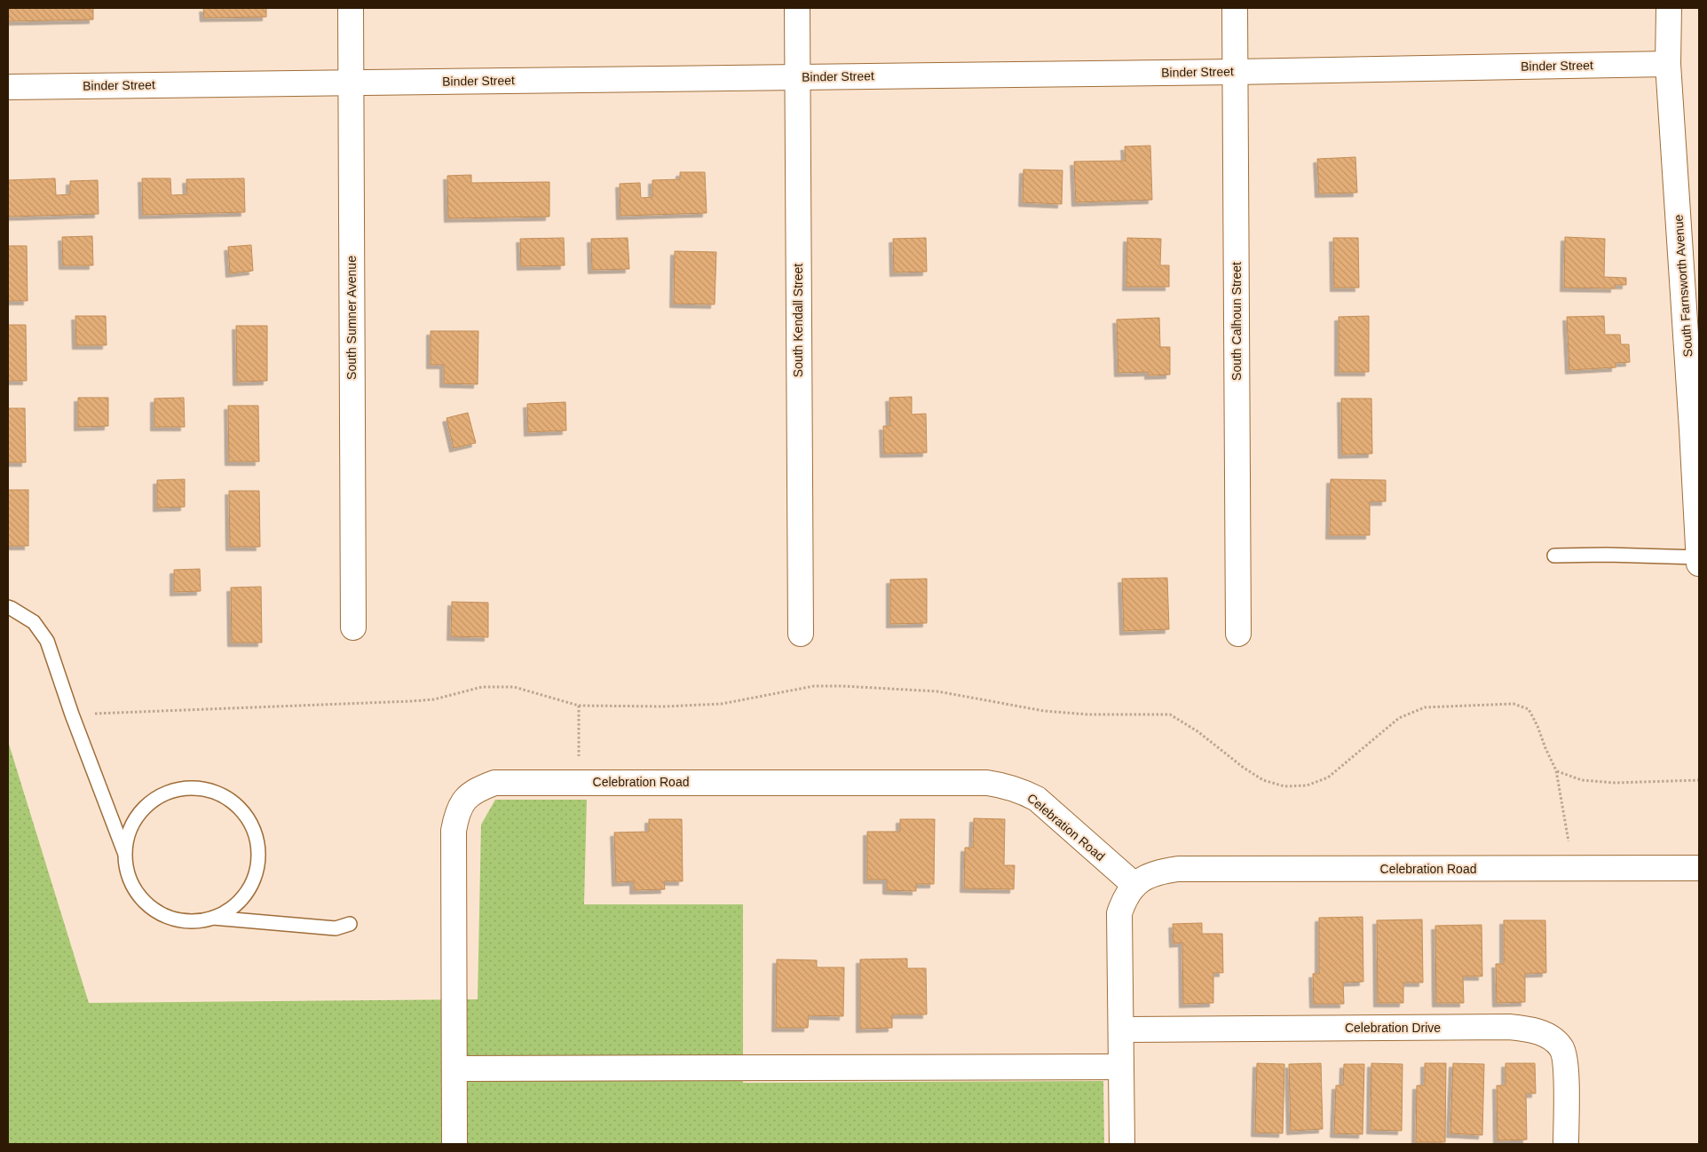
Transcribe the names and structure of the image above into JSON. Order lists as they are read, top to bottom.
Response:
{
  "streets": {
    "street": [
      "Binder Street",
      "South Farnsworth Avenue",
      "South Sumner Avenue",
      "South Kendall Street",
      "South Calhoun Street",
      "Celebration Road",
      "Celebration Drive"
    ]
  },
  "crossings": [
    ["Binder Street", "South Farnsworth Avenue"],
    ["Binder Street", "South Sumner Avenue"],
    ["Binder Street", "South Kendall Street"],
    ["Binder Street", "South Calhoun Street"],
    ["Celebration Road", "Celebration Drive"]
  ]
}
